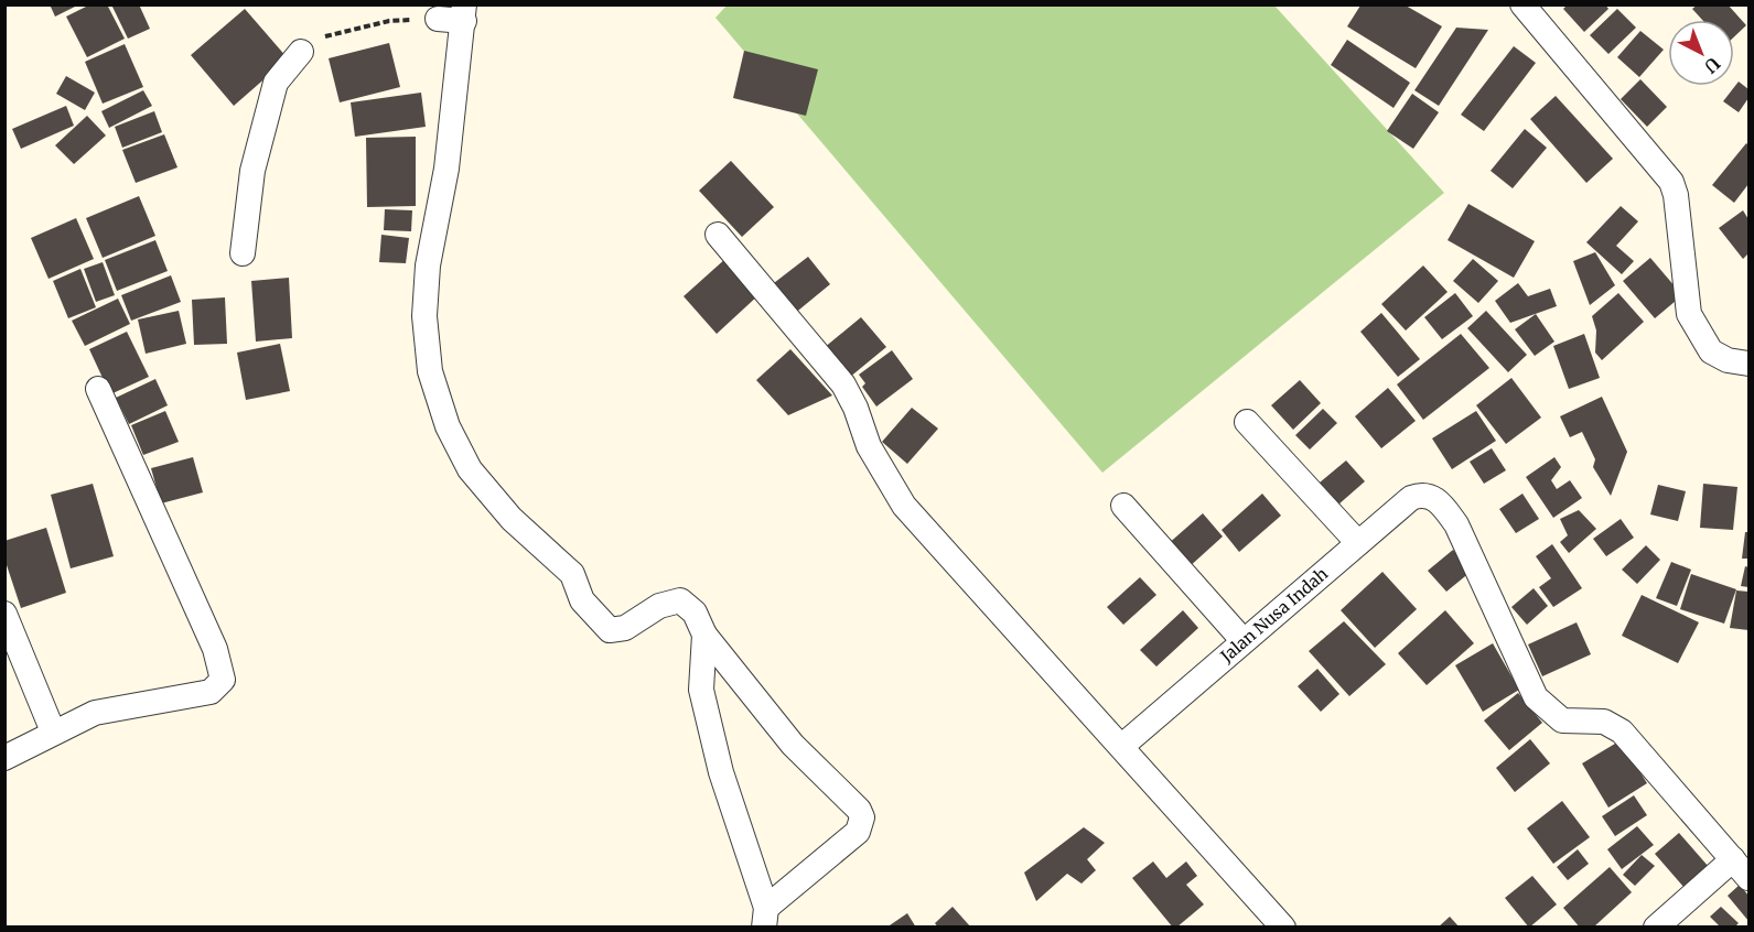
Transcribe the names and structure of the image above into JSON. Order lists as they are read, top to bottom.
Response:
{
  "streets": {
    "street": ["Jalan Nusa Indah"]
  },
  "north": "bottom right"
}
